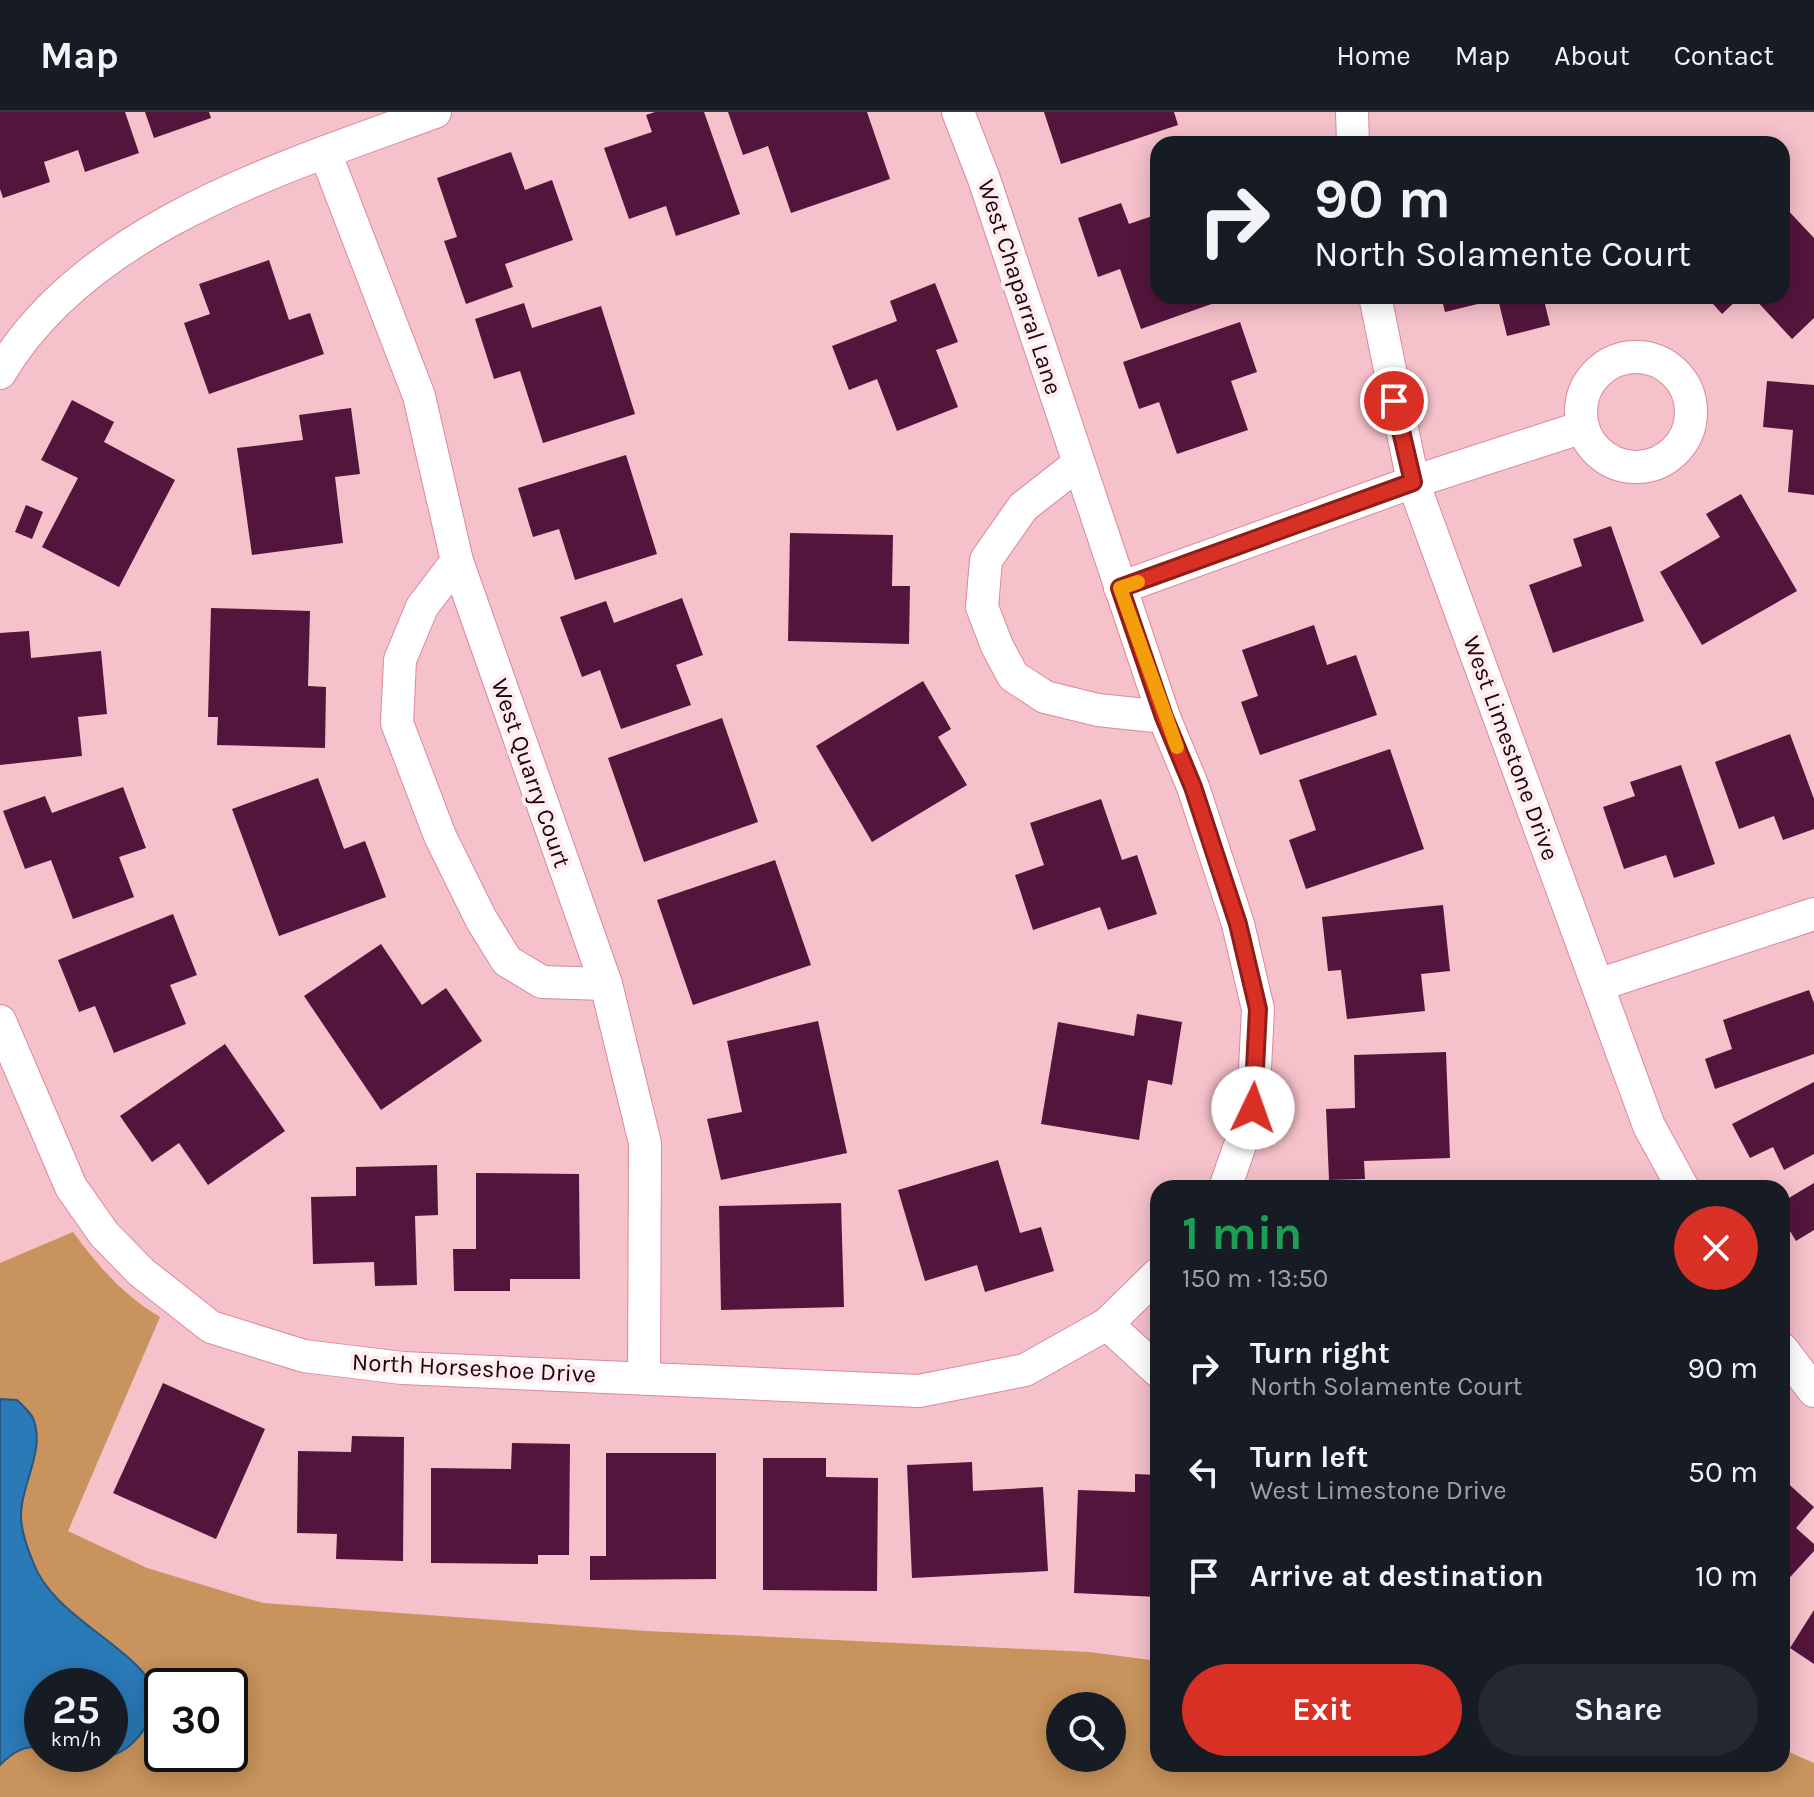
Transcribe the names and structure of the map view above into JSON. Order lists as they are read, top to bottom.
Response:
{
  "streets": {
    "street": [
      "West Chaparral Lane",
      "West Limestone Drive",
      "West Quarry Court",
      "North Horseshoe Drive"
    ]
  },
  "crossings": [
    ["West Quarry Court", "North Horseshoe Drive"]
  ],
  "page": {
    "header": "Map",
    "nav": [
      "Home",
      "Map",
      "About",
      "Contact"
    ],
    "turn": ["90 m", "North Solamente Court"],
    "heading": ["1 min", "150 m · 13:50"],
    "list": [
      {
        "name": "Turn right",
        "note": "North Solamente Court",
        "value": "90 m"
      },
      {
        "name": "Turn left",
        "note": "West Limestone Drive",
        "value": "50 m"
      },
      {
        "name": "Arrive at destination",
        "value": "10 m"
      }
    ],
    "buttons": ["Exit", "Share"],
    "speed": "25 km/h",
    "limit": "30"
  }
}
